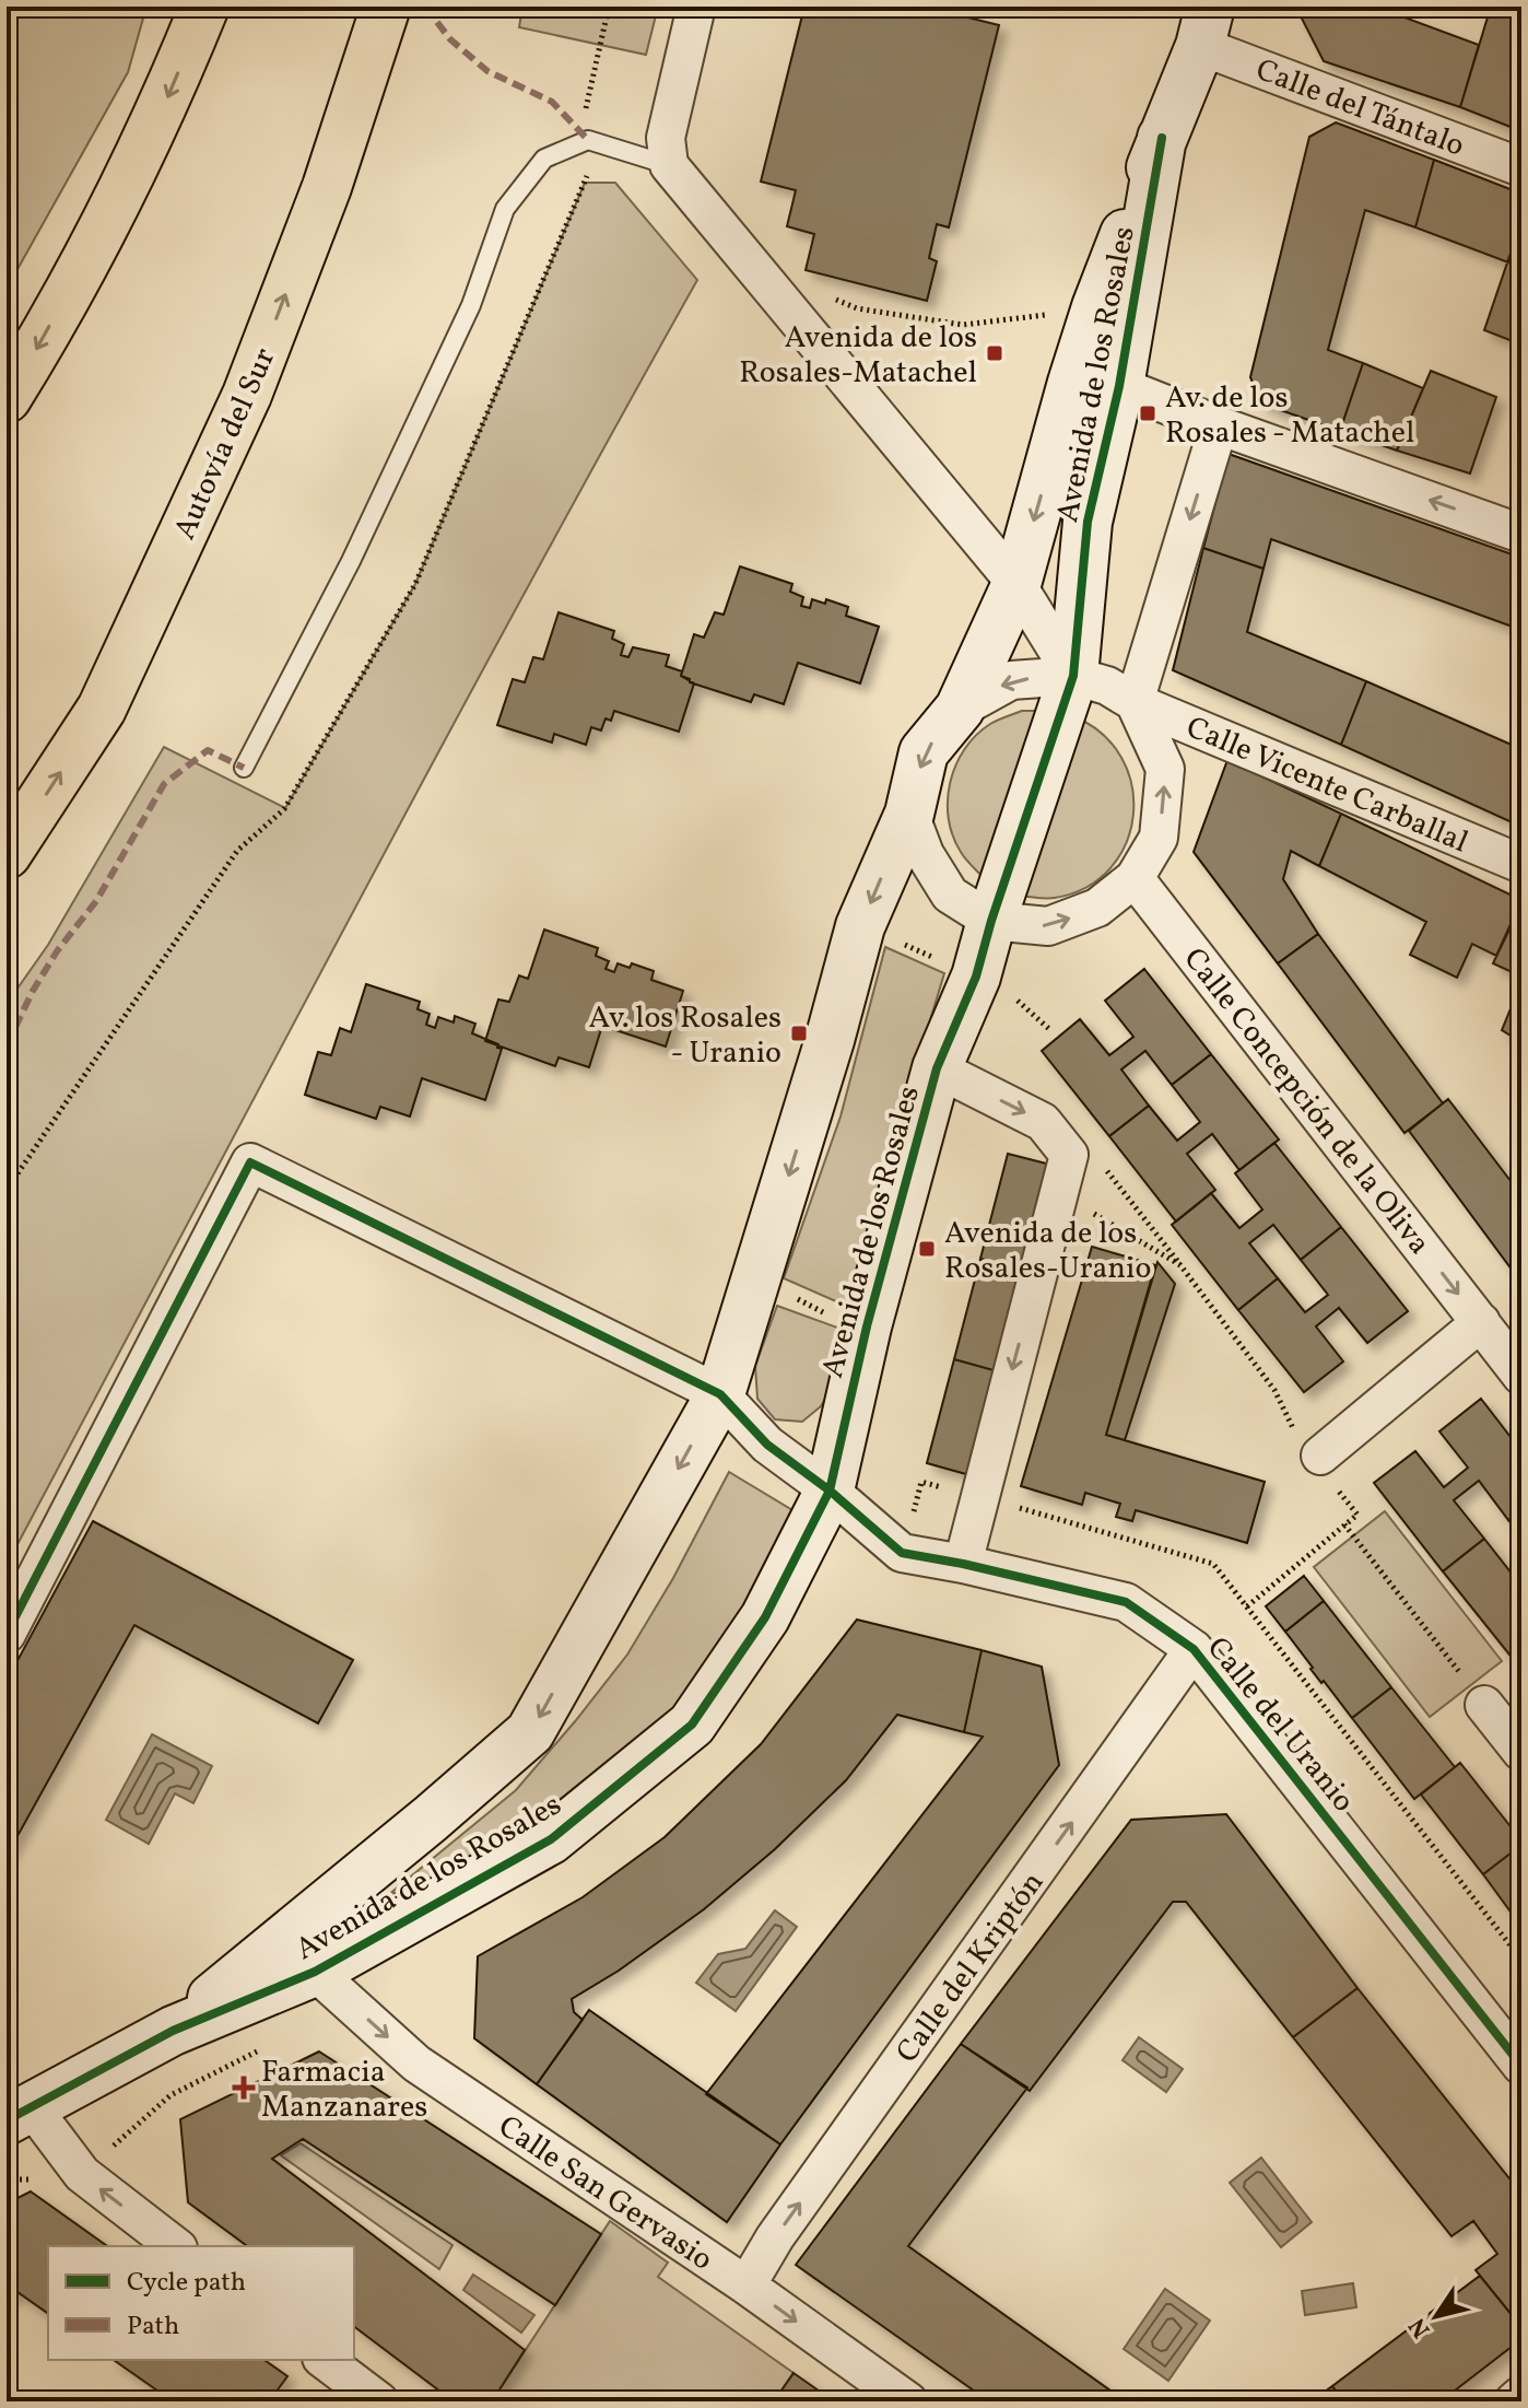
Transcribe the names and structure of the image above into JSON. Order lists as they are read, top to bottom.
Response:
{
  "streets": {
    "highway": ["Autovía del Sur"],
    "street": [
      "Calle del Tántalo",
      "Avenida de los Rosales",
      "Calle Vicente Carballal",
      "Calle Concepción de la Oliva",
      "Calle del Uranio",
      "Calle del Kriptón",
      "Calle San Gervasio"
    ]
  },
  "crossings": [
    ["Calle del Tántalo", "Avenida de los Rosales"],
    ["Avenida de los Rosales", "Calle Vicente Carballal"],
    ["Avenida de los Rosales", "Calle del Uranio"],
    ["Avenida de los Rosales", "Calle San Gervasio"],
    ["Calle del Uranio", "Calle del Kriptón"],
    ["Calle del Kriptón", "Calle San Gervasio"]
  ],
  "one_way": ["Calle Concepción de la Oliva", "Calle del Kriptón", "Calle San Gervasio"],
  "places": {
    "transit": [
      "Avenida de los Rosales-Matachel",
      "Av. de los Rosales - Matachel",
      "Av. los Rosales - Uranio",
      "Avenida de los Rosales-Uranio"
    ],
    "health": ["Farmacia Manzanares"]
  },
  "legend": ["Cycle path", "Path"],
  "north": "bottom left"
}
